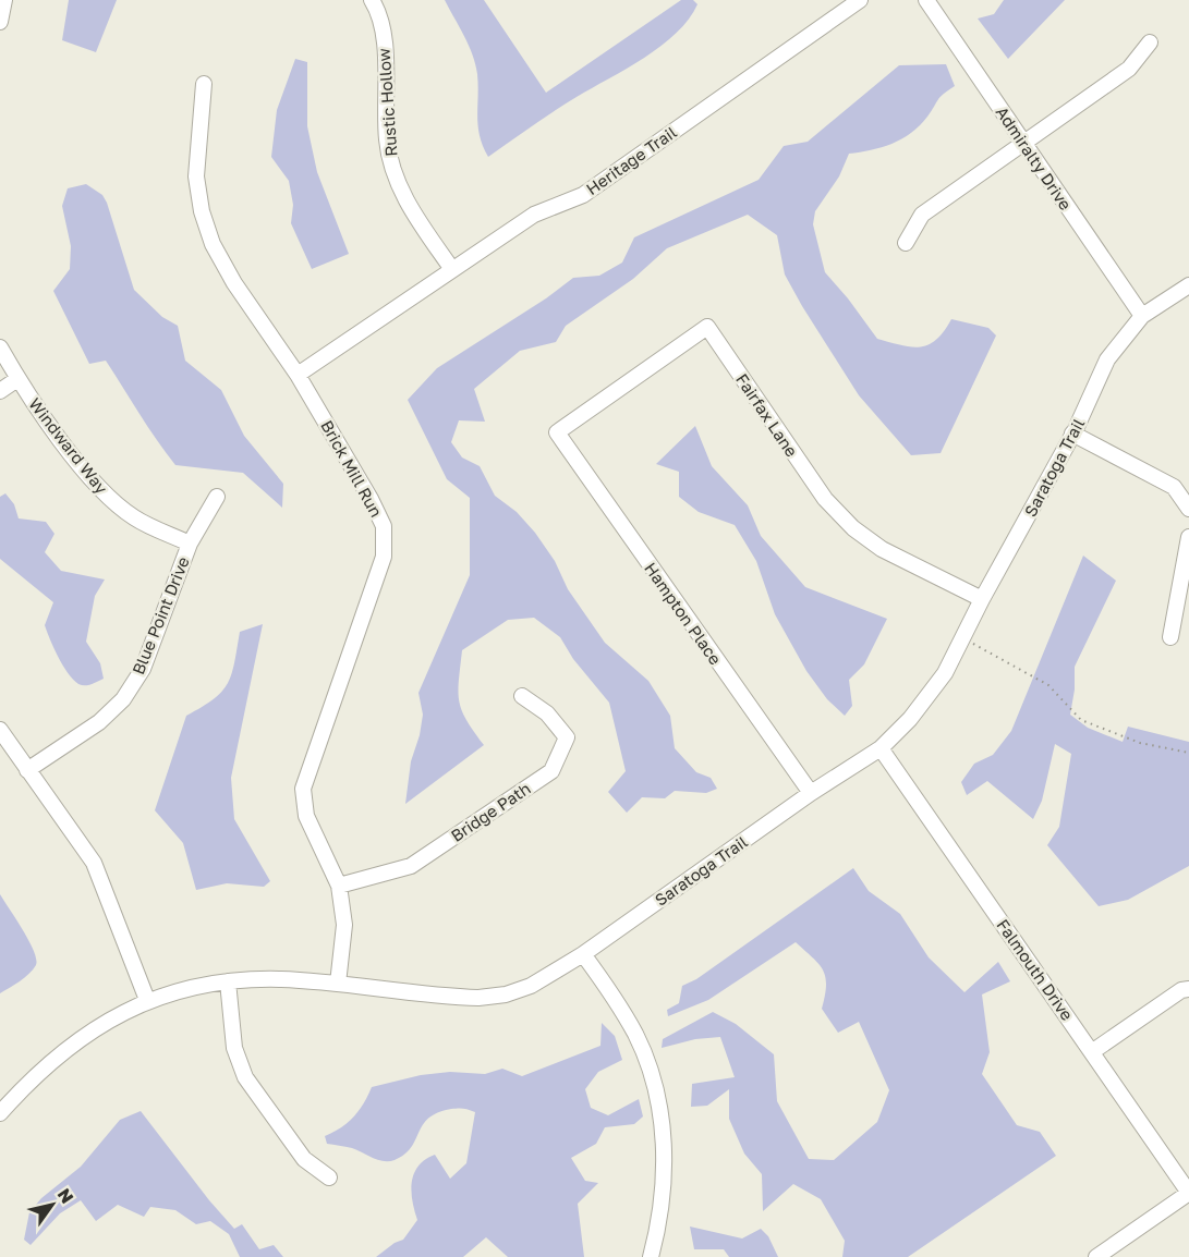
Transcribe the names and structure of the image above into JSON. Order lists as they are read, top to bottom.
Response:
{
  "streets": {
    "street": [
      "Rustic Hollow",
      "Admiralty Drive",
      "Heritage Trail",
      "Fairfax Lane",
      "Windward Way",
      "Saratoga Trail",
      "Brick Mill Run",
      "Hampton Place",
      "Blue Point Drive",
      "Bridge Path",
      "Falmouth Drive"
    ]
  },
  "crossings": [
    ["Rustic Hollow", "Heritage Trail"],
    ["Admiralty Drive", "Saratoga Trail"],
    ["Heritage Trail", "Brick Mill Run"],
    ["Fairfax Lane", "Saratoga Trail"],
    ["Fairfax Lane", "Hampton Place"],
    ["Windward Way", "Blue Point Drive"],
    ["Saratoga Trail", "Brick Mill Run"],
    ["Saratoga Trail", "Hampton Place"],
    ["Saratoga Trail", "Falmouth Drive"],
    ["Brick Mill Run", "Bridge Path"]
  ],
  "north": "top right"
}
